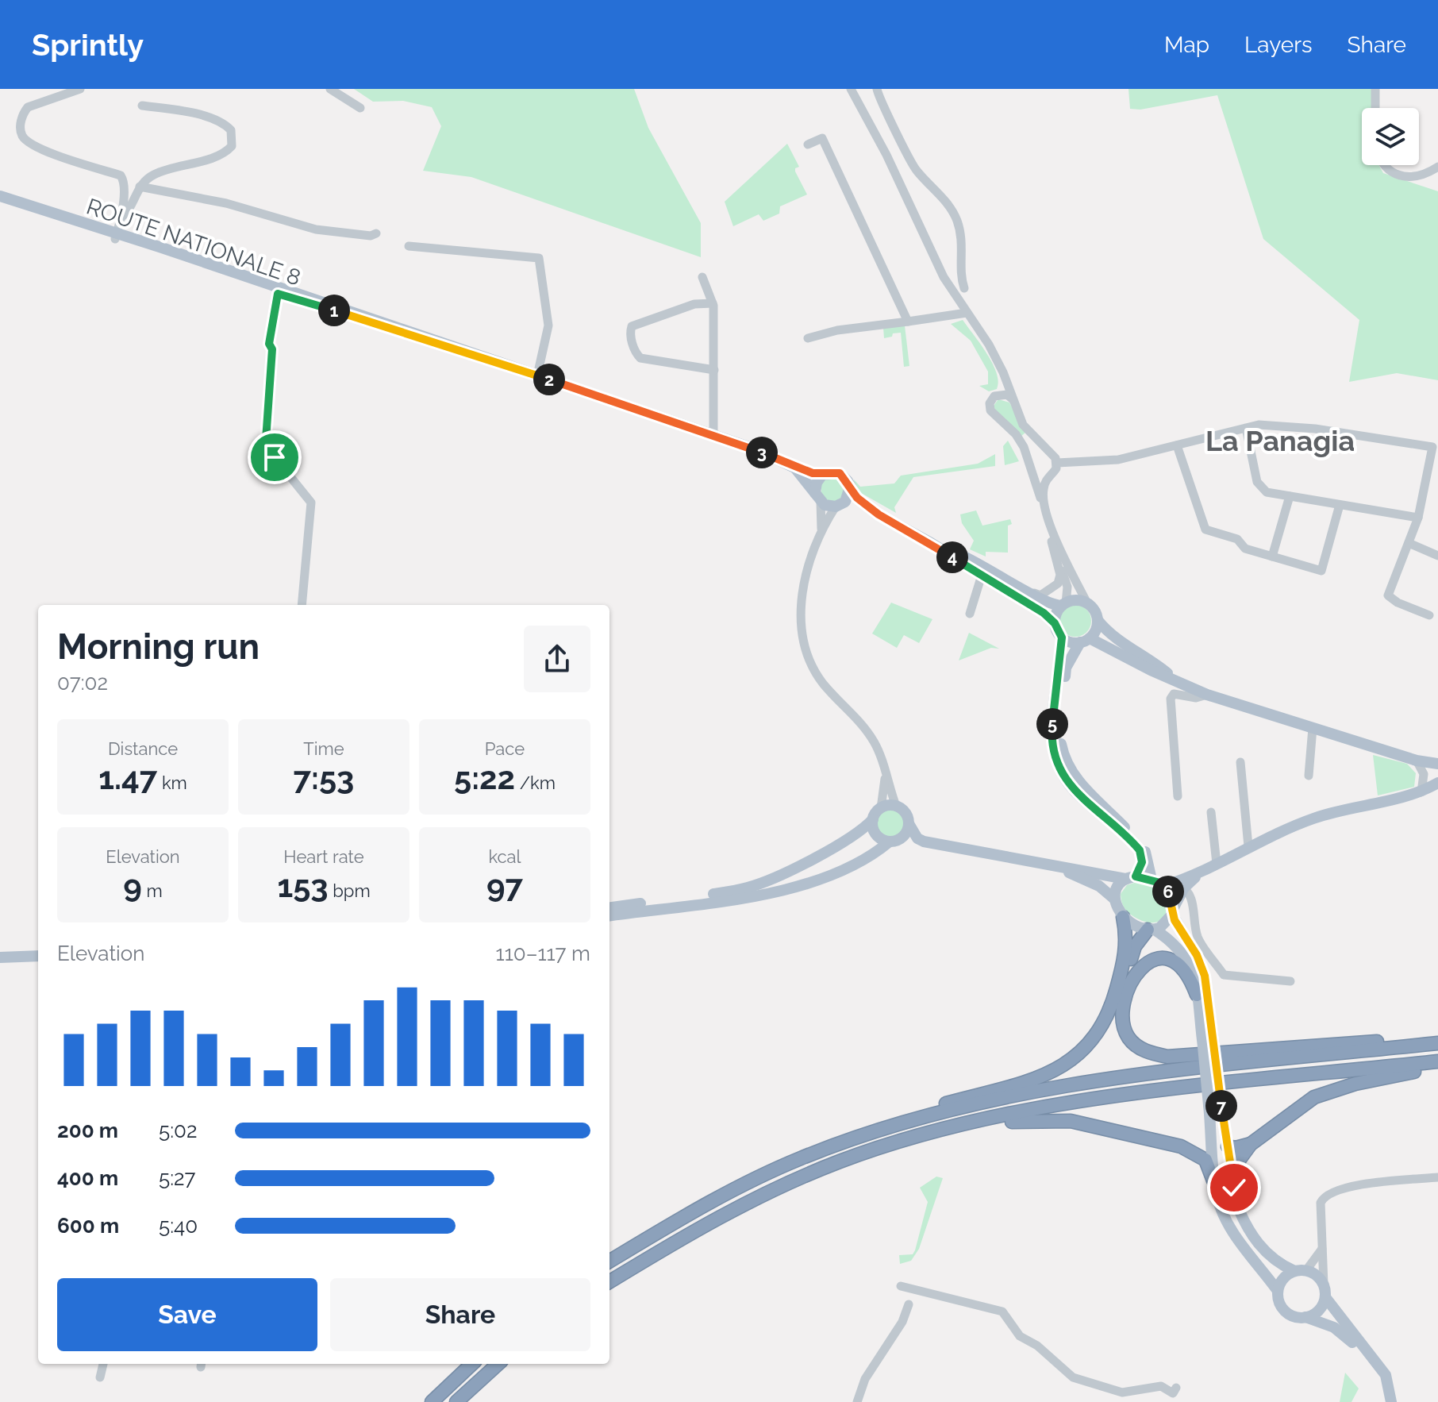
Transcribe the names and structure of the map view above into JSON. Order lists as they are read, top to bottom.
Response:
{
  "streets": {
    "main road": ["ROUTE NATIONALE 8"]
  },
  "districts": ["La Panagia"],
  "page": {
    "header": "Sprintly",
    "nav": ["Map", "Layers", "Share"],
    "pins": [
      "1",
      "2",
      "3",
      "4",
      "5",
      "6",
      "7"
    ],
    "heading": ["Morning run", "07:02"],
    "stats": [
      ["Distance", "1.47 km"],
      ["Time", "7:53"],
      ["Pace", "5:22 /km"],
      ["Elevation", "9 m"],
      ["Heart rate", "153 bpm"],
      ["kcal", "97"]
    ],
    "chart": ["Elevation", "110–117 m"],
    "list": [
      {
        "name": "200 m",
        "note": "5:02"
      },
      {
        "name": "400 m",
        "note": "5:27"
      },
      {
        "name": "600 m",
        "note": "5:40"
      }
    ],
    "buttons": ["Save", "Share"]
  }
}
